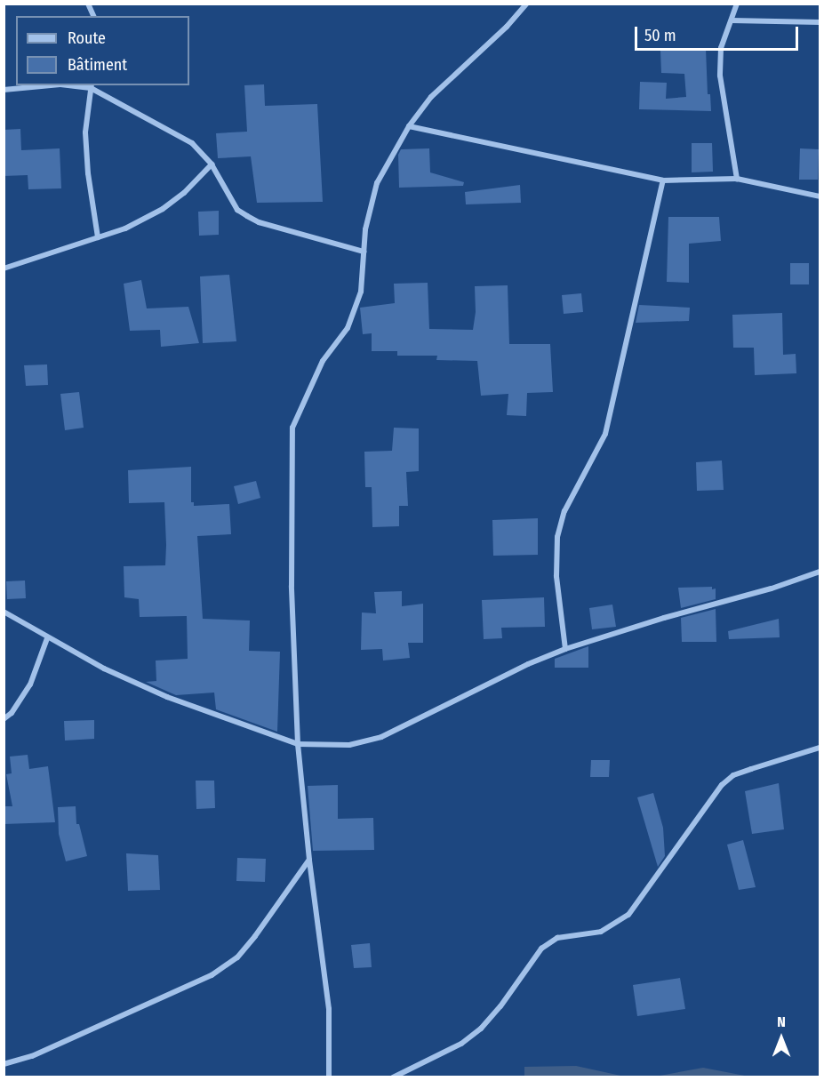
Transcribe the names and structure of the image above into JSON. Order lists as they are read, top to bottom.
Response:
{
  "legend": ["Route", "Bâtiment"],
  "scale_bar": "50 m",
  "north": "top"
}
